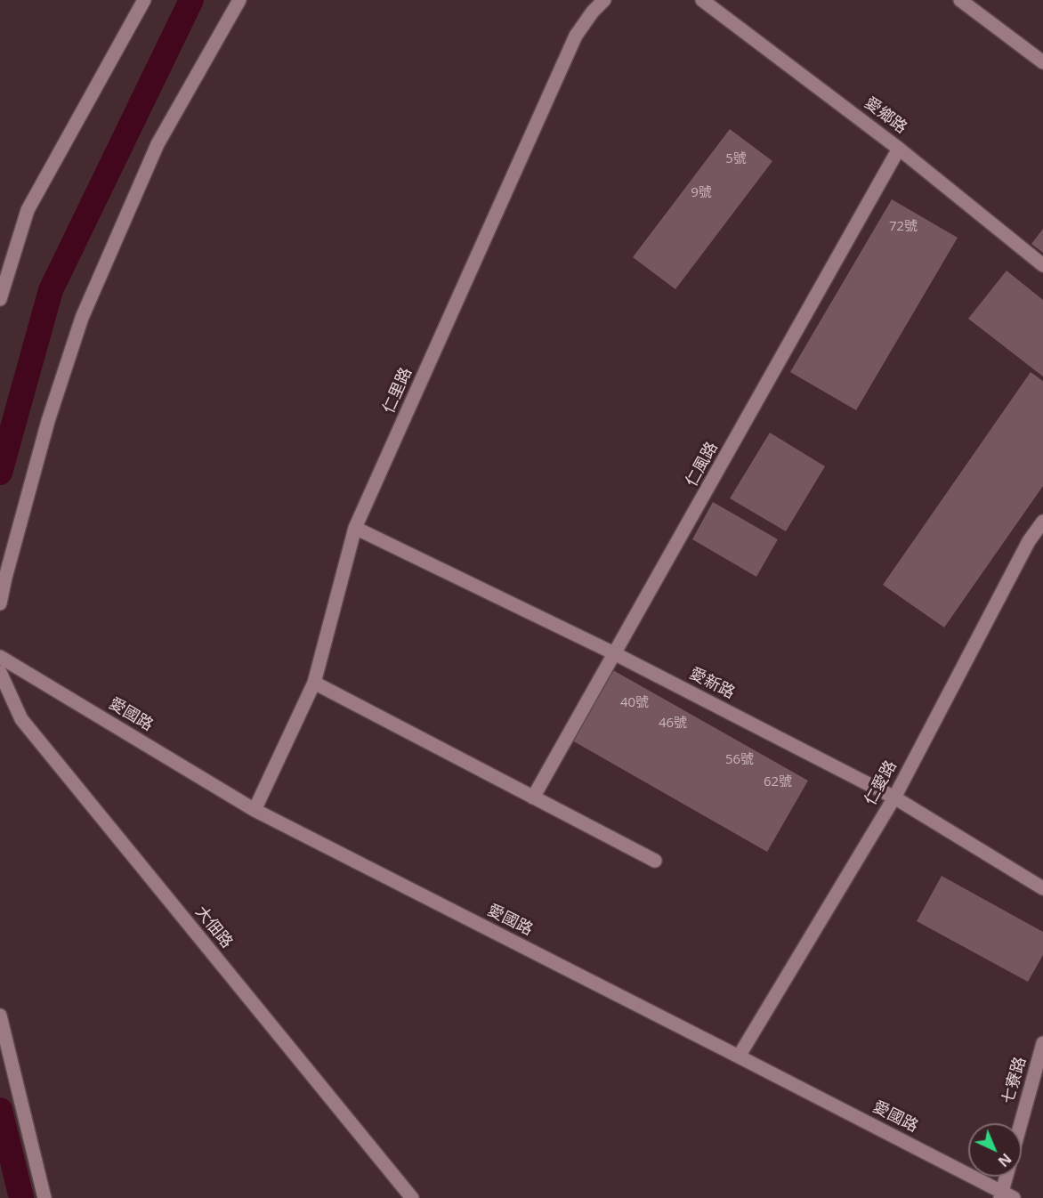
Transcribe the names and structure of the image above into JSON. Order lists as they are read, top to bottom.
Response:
{
  "streets": {
    "street": [
      "愛鄉路",
      "仁里路",
      "仁風路",
      "愛新路",
      "愛國路",
      "仁愛路",
      "大佃路",
      "七寮路"
    ]
  },
  "crossings": [
    ["愛鄉路", "仁風路"],
    ["仁里路", "愛新路"],
    ["仁里路", "愛國路"],
    ["仁風路", "愛新路"],
    ["愛新路", "仁愛路"],
    ["愛國路", "仁愛路"]
  ],
  "house_numbers": [
    "5號",
    "9號",
    "72號",
    "40號",
    "46號",
    "56號",
    "62號"
  ],
  "north": "bottom right"
}
